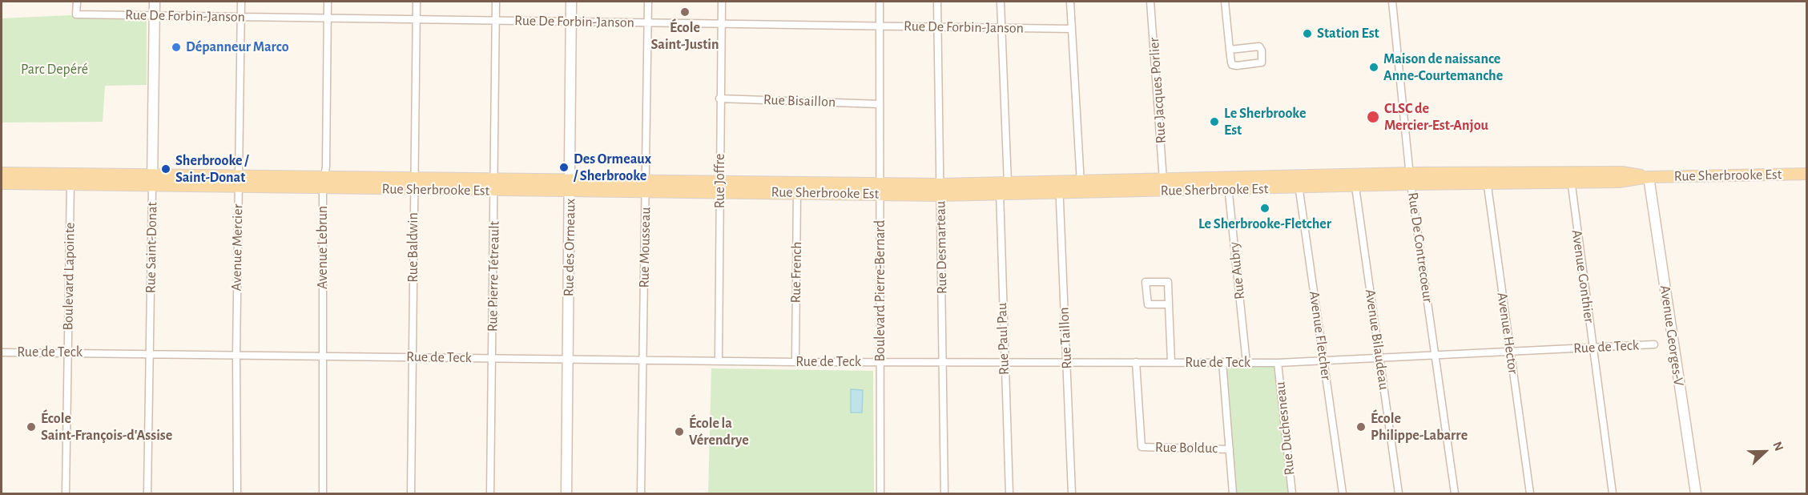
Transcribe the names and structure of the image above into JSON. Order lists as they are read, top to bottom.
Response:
{
  "streets": {
    "main road": ["Rue Sherbrooke Est"],
    "street": [
      "Rue De Forbin-Janson",
      "Rue Jacques Porlier",
      "Rue Bisaillon",
      "Rue Joffre",
      "Rue Saint-Donat",
      "Avenue Mercier",
      "Avenue Lebrun",
      "Rue Baldwin",
      "Rue des Ormeaux",
      "Rue Mousseau",
      "Rue Desmarteau",
      "Rue De Contrecoeur",
      "Rue Aubry",
      "Rue French",
      "Boulevard Lapointe",
      "Rue Pierre Tétreault",
      "Avenue Gonthier",
      "Boulevard Pierre-Bernard",
      "Avenue Hector",
      "Avenue Fletcher",
      "Avenue Georges-V",
      "Rue Taillon",
      "Rue Paul Pau",
      "Avenue Bilaudeau",
      "Rue de Teck",
      "Rue Duchesneau",
      "Rue Bolduc"
    ]
  },
  "crossings": [
    ["Rue De Forbin-Janson", "Rue Joffre"],
    ["Rue De Forbin-Janson", "Rue Saint-Donat"],
    ["Rue De Forbin-Janson", "Avenue Mercier"],
    ["Rue De Forbin-Janson", "Avenue Lebrun"],
    ["Rue De Forbin-Janson", "Rue Baldwin"],
    ["Rue De Forbin-Janson", "Rue des Ormeaux"],
    ["Rue De Forbin-Janson", "Rue Mousseau"],
    ["Rue De Forbin-Janson", "Rue Desmarteau"],
    ["Rue De Forbin-Janson", "Rue Pierre Tétreault"],
    ["Rue De Forbin-Janson", "Boulevard Pierre-Bernard"],
    ["Rue De Forbin-Janson", "Rue Paul Pau"],
    ["Rue Jacques Porlier", "Rue Sherbrooke Est"],
    ["Rue Bisaillon", "Rue Joffre"],
    ["Rue Bisaillon", "Boulevard Pierre-Bernard"],
    ["Rue Sherbrooke Est", "Rue Joffre"],
    ["Rue Sherbrooke Est", "Rue Saint-Donat"],
    ["Rue Sherbrooke Est", "Avenue Mercier"],
    ["Rue Sherbrooke Est", "Avenue Lebrun"],
    ["Rue Sherbrooke Est", "Rue Baldwin"],
    ["Rue Sherbrooke Est", "Rue des Ormeaux"],
    ["Rue Sherbrooke Est", "Rue Mousseau"],
    ["Rue Sherbrooke Est", "Rue Desmarteau"],
    ["Rue Sherbrooke Est", "Rue De Contrecoeur"],
    ["Rue Sherbrooke Est", "Rue Aubry"],
    ["Rue Sherbrooke Est", "Rue French"],
    ["Rue Sherbrooke Est", "Boulevard Lapointe"],
    ["Rue Sherbrooke Est", "Rue Pierre Tétreault"],
    ["Rue Sherbrooke Est", "Avenue Gonthier"],
    ["Rue Sherbrooke Est", "Boulevard Pierre-Bernard"],
    ["Rue Sherbrooke Est", "Avenue Hector"],
    ["Rue Sherbrooke Est", "Avenue Fletcher"],
    ["Rue Sherbrooke Est", "Avenue Georges-V"],
    ["Rue Sherbrooke Est", "Rue Taillon"],
    ["Rue Sherbrooke Est", "Rue Paul Pau"],
    ["Rue Sherbrooke Est", "Avenue Bilaudeau"],
    ["Rue Joffre", "Rue de Teck"],
    ["Rue Saint-Donat", "Rue de Teck"],
    ["Avenue Mercier", "Rue de Teck"],
    ["Avenue Lebrun", "Rue de Teck"],
    ["Rue Baldwin", "Rue de Teck"],
    ["Rue des Ormeaux", "Rue de Teck"],
    ["Rue Mousseau", "Rue de Teck"],
    ["Rue Desmarteau", "Rue de Teck"],
    ["Rue De Contrecoeur", "Rue de Teck"],
    ["Rue Aubry", "Rue de Teck"],
    ["Rue French", "Rue de Teck"],
    ["Boulevard Lapointe", "Rue de Teck"],
    ["Rue Pierre Tétreault", "Rue de Teck"],
    ["Avenue Gonthier", "Rue de Teck"],
    ["Boulevard Pierre-Bernard", "Rue de Teck"],
    ["Avenue Hector", "Rue de Teck"],
    ["Avenue Fletcher", "Rue de Teck"],
    ["Rue Taillon", "Rue de Teck"],
    ["Rue Paul Pau", "Rue de Teck"],
    ["Avenue Bilaudeau", "Rue de Teck"],
    ["Rue de Teck", "Rue Duchesneau"],
    ["Rue de Teck", "Rue Bolduc"]
  ],
  "parks": ["Parc Depéré"],
  "places": [
    "École Saint-Justin",
    "Station Est",
    "Dépanneur Marco",
    "Maison de naissance Anne-Courtemanche",
    "CLSC de Mercier-Est-Anjou",
    "Le Sherbrooke Est",
    "Des Ormeaux / Sherbrooke",
    "Sherbrooke / Saint-Donat",
    "Le Sherbrooke-Fletcher",
    "École Saint-François-d'Assise",
    "École Philippe-Labarre",
    "École la Vérendrye"
  ],
  "north": "right"
}
